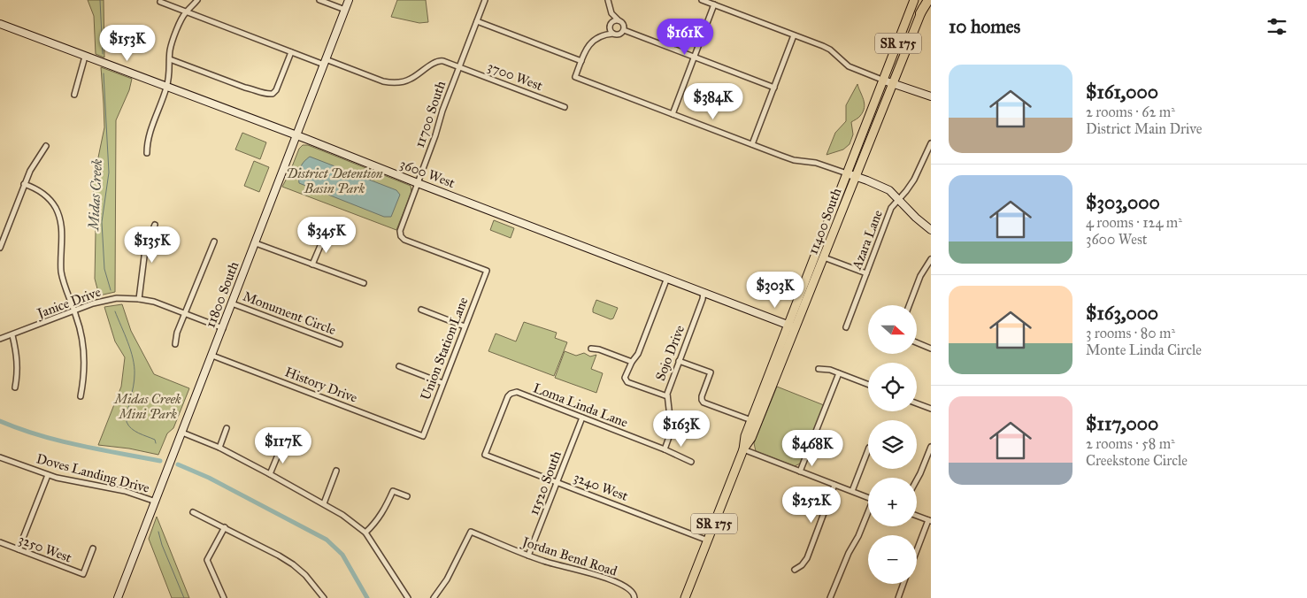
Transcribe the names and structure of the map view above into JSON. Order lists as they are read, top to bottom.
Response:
{
  "streets": {
    "main road": [
      "SR 175",
      "3600 West",
      "11400 South",
      "11800 South"
    ],
    "street": [
      "3700 West",
      "11700 South",
      "Azara Lane",
      "Janice Drive",
      "Monument Circle",
      "Union Station Lane",
      "Sojo Drive",
      "History Drive",
      "Loma Linda Lane",
      "Doves Landing Drive",
      "11520 South",
      "3240 West",
      "3250 West",
      "Jordan Bend Road"
    ]
  },
  "crossings": [
    ["3700 West", "11700 South"],
    ["3700 West", "11800 South"],
    ["11700 South", "3600 West"],
    ["11700 South", "Union Station Lane"],
    ["3600 West", "11400 South"],
    ["3600 West", "11800 South"],
    ["3600 West", "Sojo Drive"],
    ["11400 South", "3240 West"],
    ["11800 South", "Janice Drive"],
    ["11800 South", "Monument Circle"],
    ["11800 South", "History Drive"],
    ["11800 South", "Doves Landing Drive"],
    ["Union Station Lane", "History Drive"],
    ["Sojo Drive", "Loma Linda Lane"],
    ["Loma Linda Lane", "11520 South"],
    ["Loma Linda Lane", "3240 West"],
    ["11520 South", "3240 West"],
    ["11520 South", "Jordan Bend Road"]
  ],
  "water": ["Midas Creek"],
  "parks": ["District Detention Basin Park", "Midas Creek Mini Park"],
  "north": "right",
  "page": {
    "heading": "10 homes",
    "price": [
      "$161K",
      "$153K",
      "$384K",
      "$345K",
      "$135K",
      "$303K",
      "$163K",
      "$117K",
      "$468K",
      "$252K"
    ],
    "list": [
      {
        "name": "$161,000",
        "note": "2 rooms · 62 m² · District Main Drive"
      },
      {
        "name": "$303,000",
        "note": "4 rooms · 124 m² · 3600 West"
      },
      {
        "name": "$163,000",
        "note": "3 rooms · 80 m² · Monte Linda Circle"
      },
      {
        "name": "$117,000",
        "note": "2 rooms · 58 m² · Creekstone Circle"
      }
    ],
    "map_buttons": ["+", "−"]
  }
}
